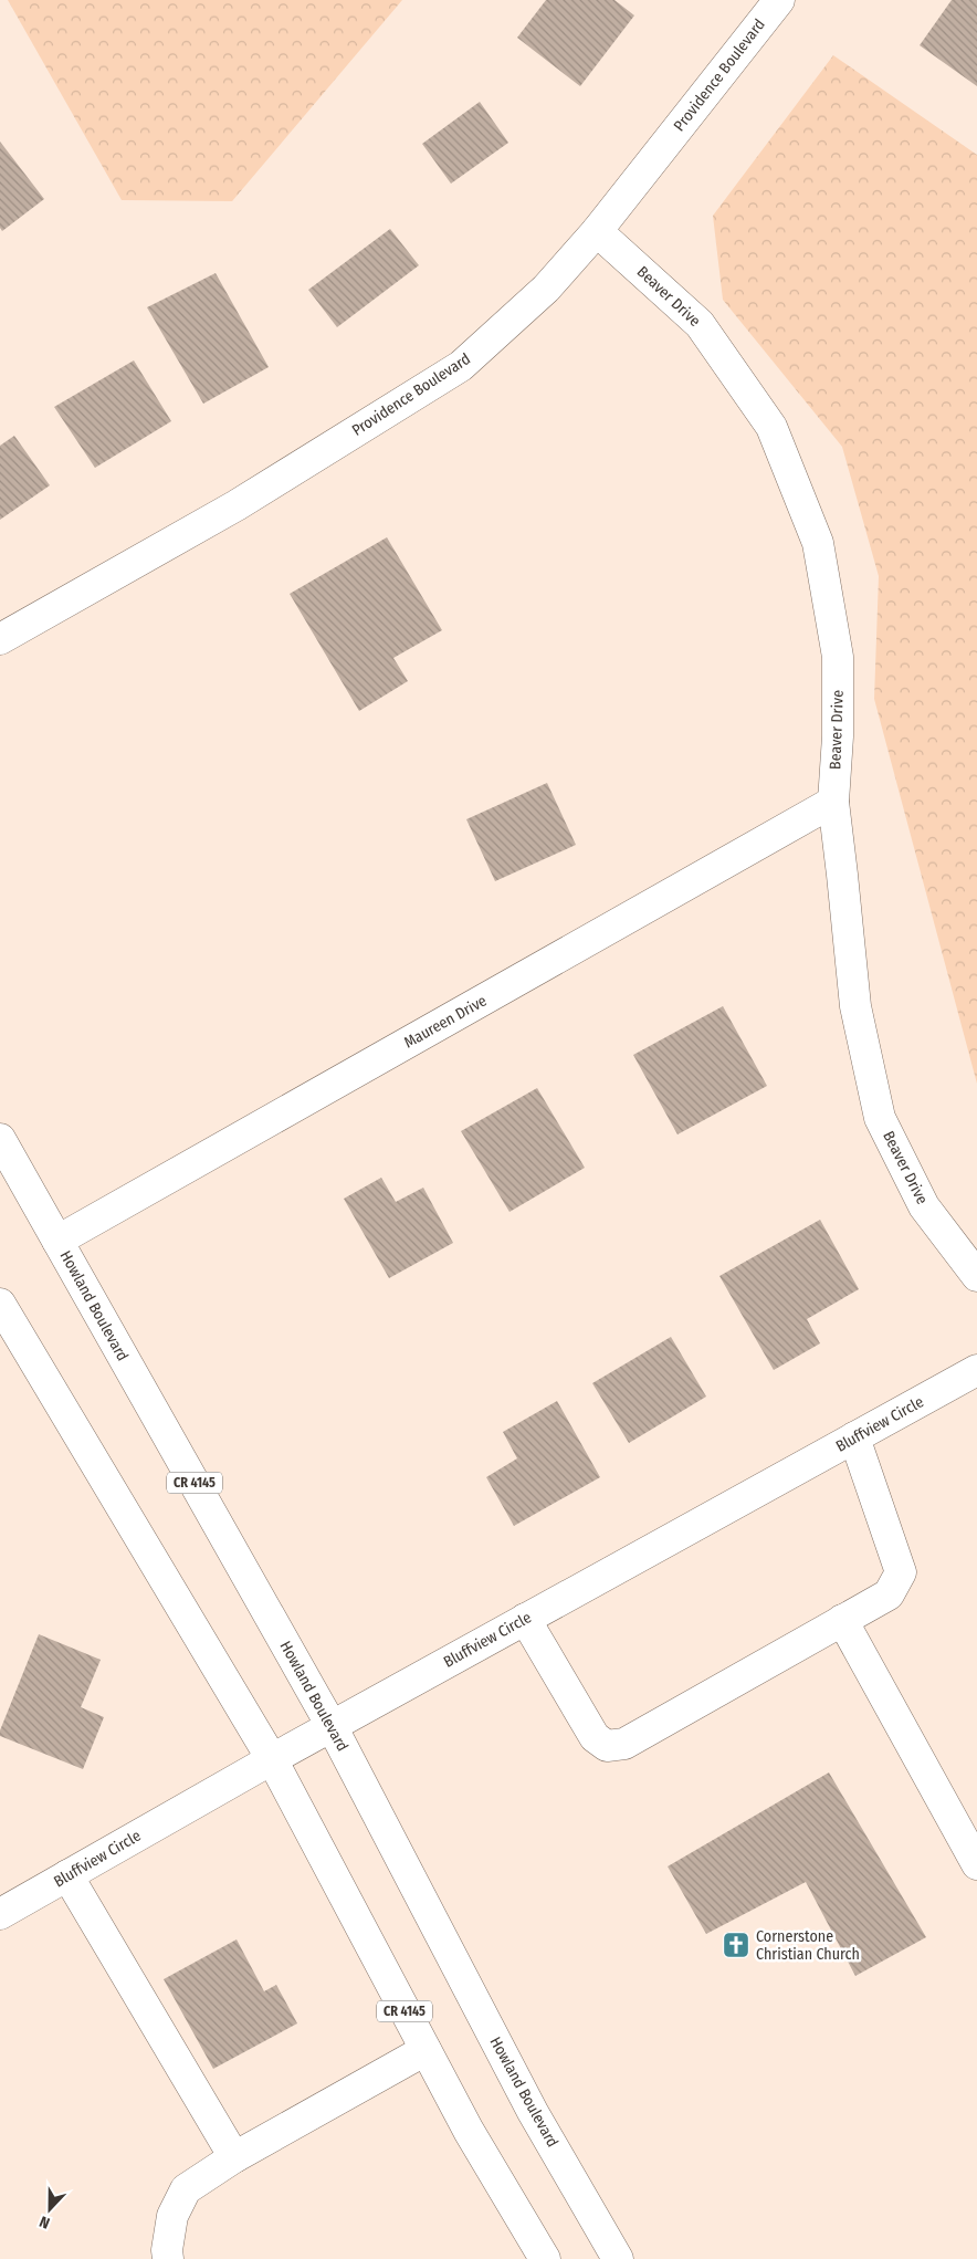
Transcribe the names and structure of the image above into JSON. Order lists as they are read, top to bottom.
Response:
{
  "streets": {
    "main road": [
      "Providence Boulevard",
      "Beaver Drive",
      "Maureen Drive",
      "Howland Boulevard",
      "Bluffview Circle",
      "CR 4145"
    ]
  },
  "crossings": [
    ["Providence Boulevard", "Beaver Drive"],
    ["Beaver Drive", "Maureen Drive"],
    ["Maureen Drive", "Howland Boulevard"],
    ["Howland Boulevard", "Bluffview Circle"],
    ["Bluffview Circle", "CR 4145"]
  ],
  "places": {
    "church": ["Cornerstone Christian Church"]
  },
  "north": "bottom"
}
